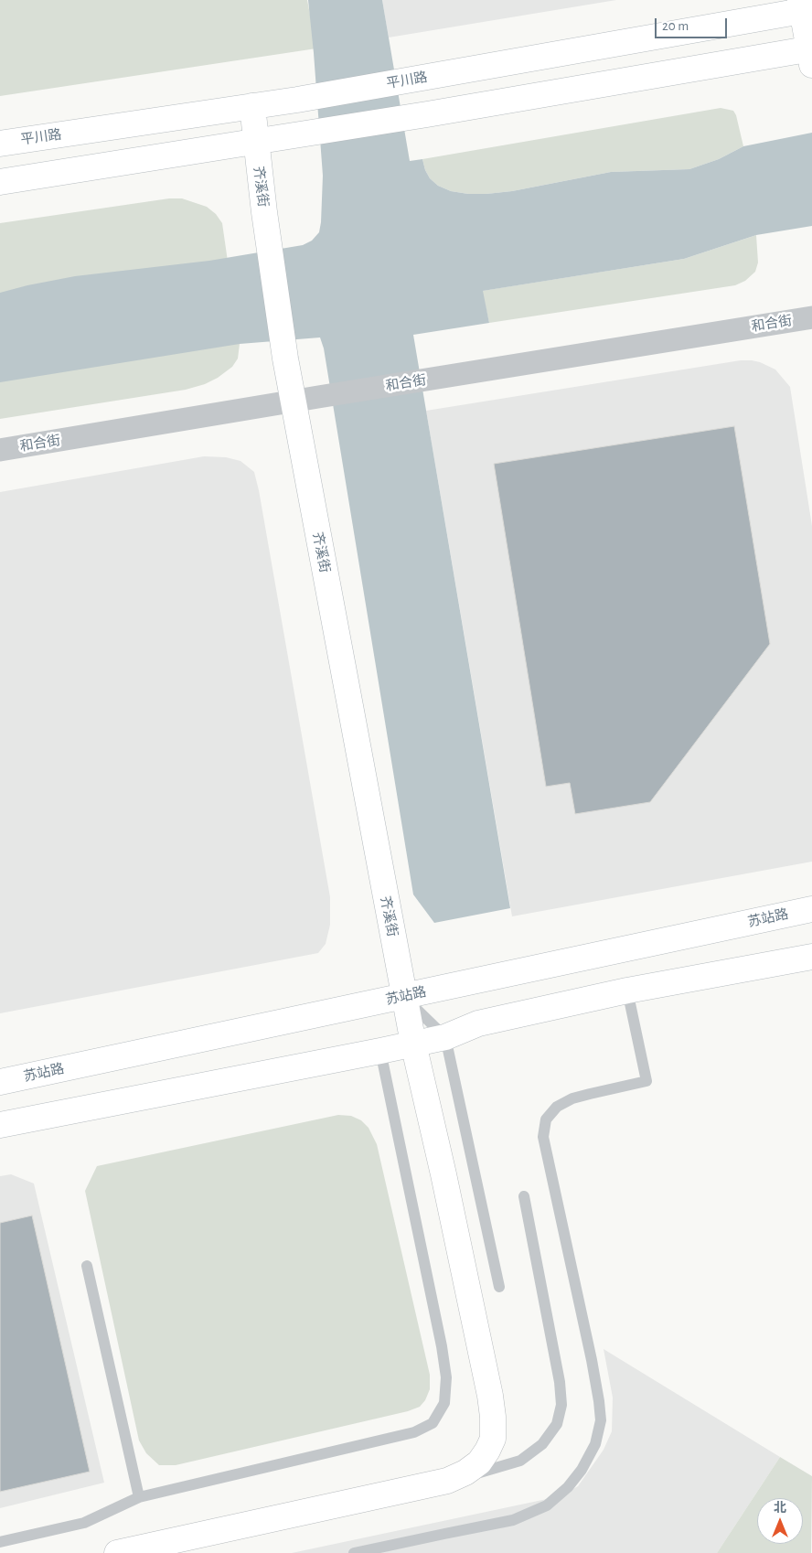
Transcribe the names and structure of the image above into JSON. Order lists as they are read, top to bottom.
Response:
{
  "streets": {
    "main road": ["平川路", "齐溪街", "苏站路"],
    "street": ["和合街"]
  },
  "crossings": [
    ["平川路", "齐溪街"],
    ["齐溪街", "和合街"],
    ["齐溪街", "苏站路"]
  ],
  "scale_bar": "20 m",
  "north": "top"
}
